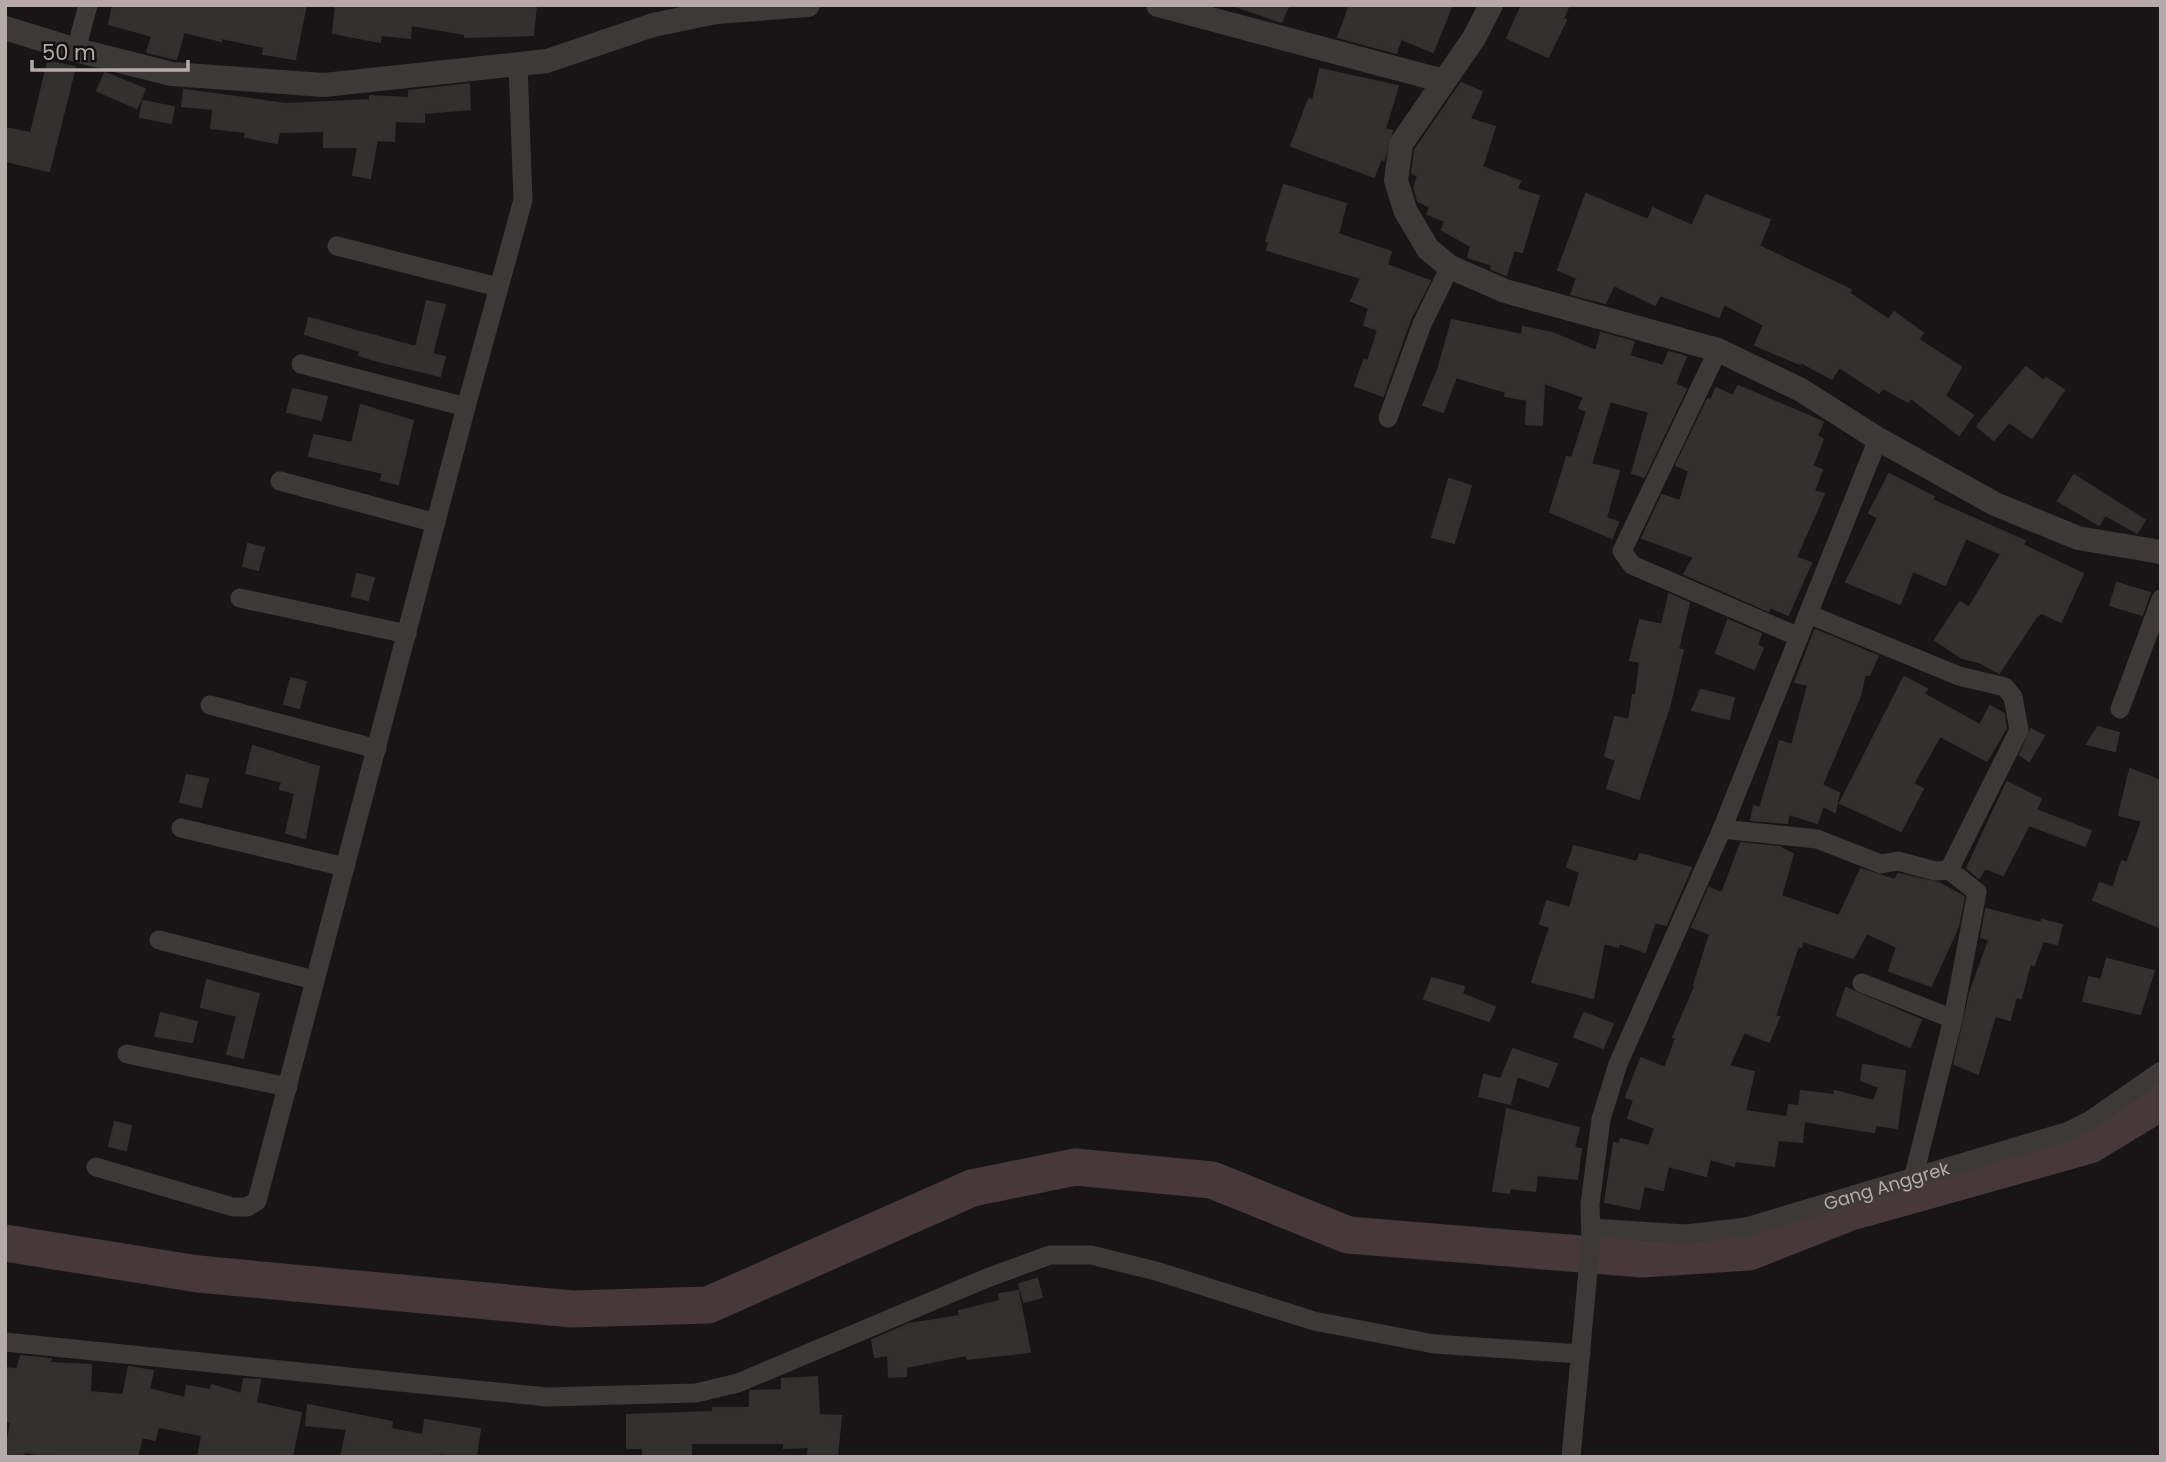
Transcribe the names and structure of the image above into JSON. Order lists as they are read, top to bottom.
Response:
{
  "streets": {
    "street": ["Gang Anggrek"]
  },
  "scale_bar": "50 m"
}
